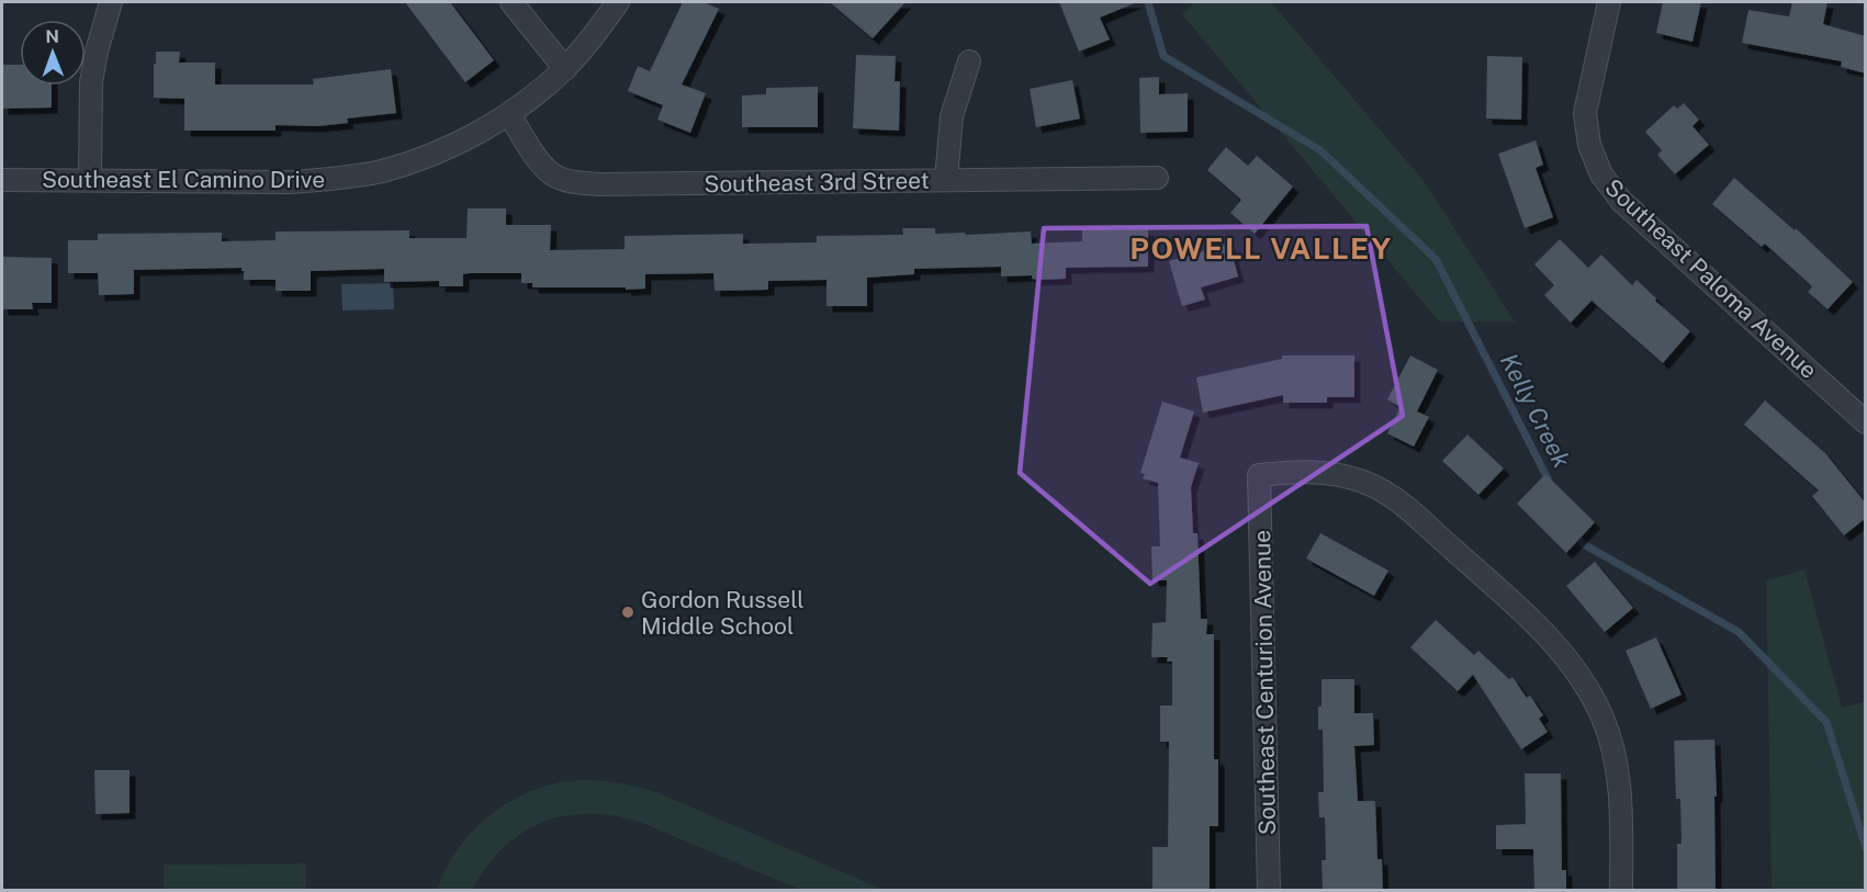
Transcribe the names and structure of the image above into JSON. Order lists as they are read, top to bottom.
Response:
{
  "streets": {
    "street": [
      "Southeast El Camino Drive",
      "Southeast 3rd Street",
      "Southeast Paloma Avenue",
      "Southeast Centurion Avenue"
    ]
  },
  "crossings": [
    ["Southeast El Camino Drive", "Southeast 3rd Street"]
  ],
  "districts": ["POWELL VALLEY"],
  "water": ["Kelly Creek"],
  "places": ["Gordon Russell Middle School"],
  "north": "top"
}
